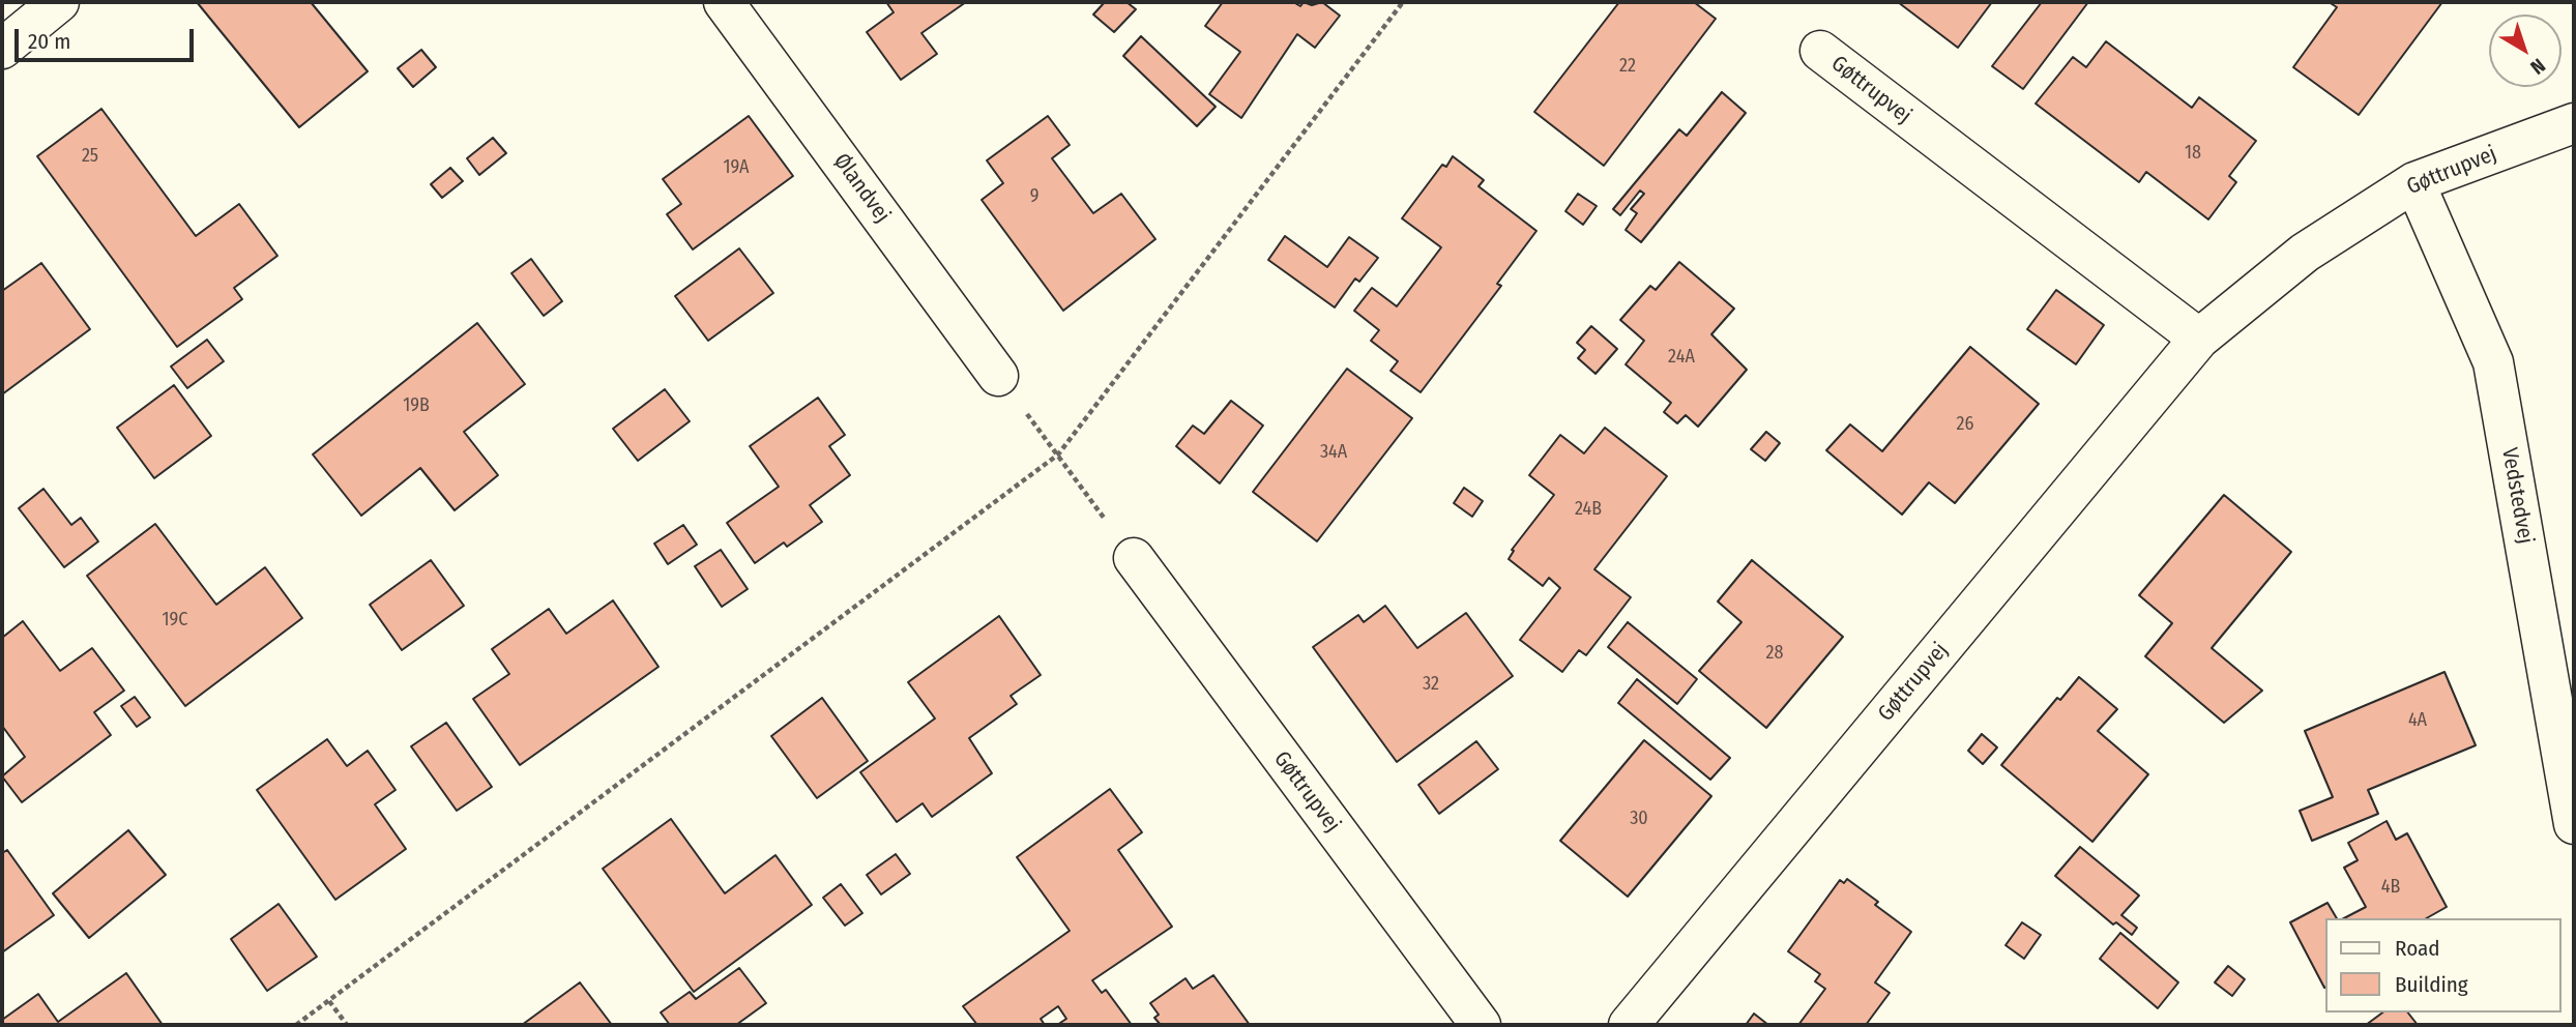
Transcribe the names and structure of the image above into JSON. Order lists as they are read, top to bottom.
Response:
{
  "streets": {
    "street": ["Gøttrupvej", "Ølandvej", "Vedstedvej"]
  },
  "crossings": [
    ["Gøttrupvej", "Vedstedvej"]
  ],
  "house_numbers": [
    "22",
    "18",
    "25",
    "19A",
    "9",
    "24A",
    "19B",
    "26",
    "34A",
    "24B",
    "19C",
    "28",
    "32",
    "4A",
    "30",
    "4B"
  ],
  "legend": ["Road", "Building"],
  "scale_bar": "20 m",
  "north": "bottom right"
}
